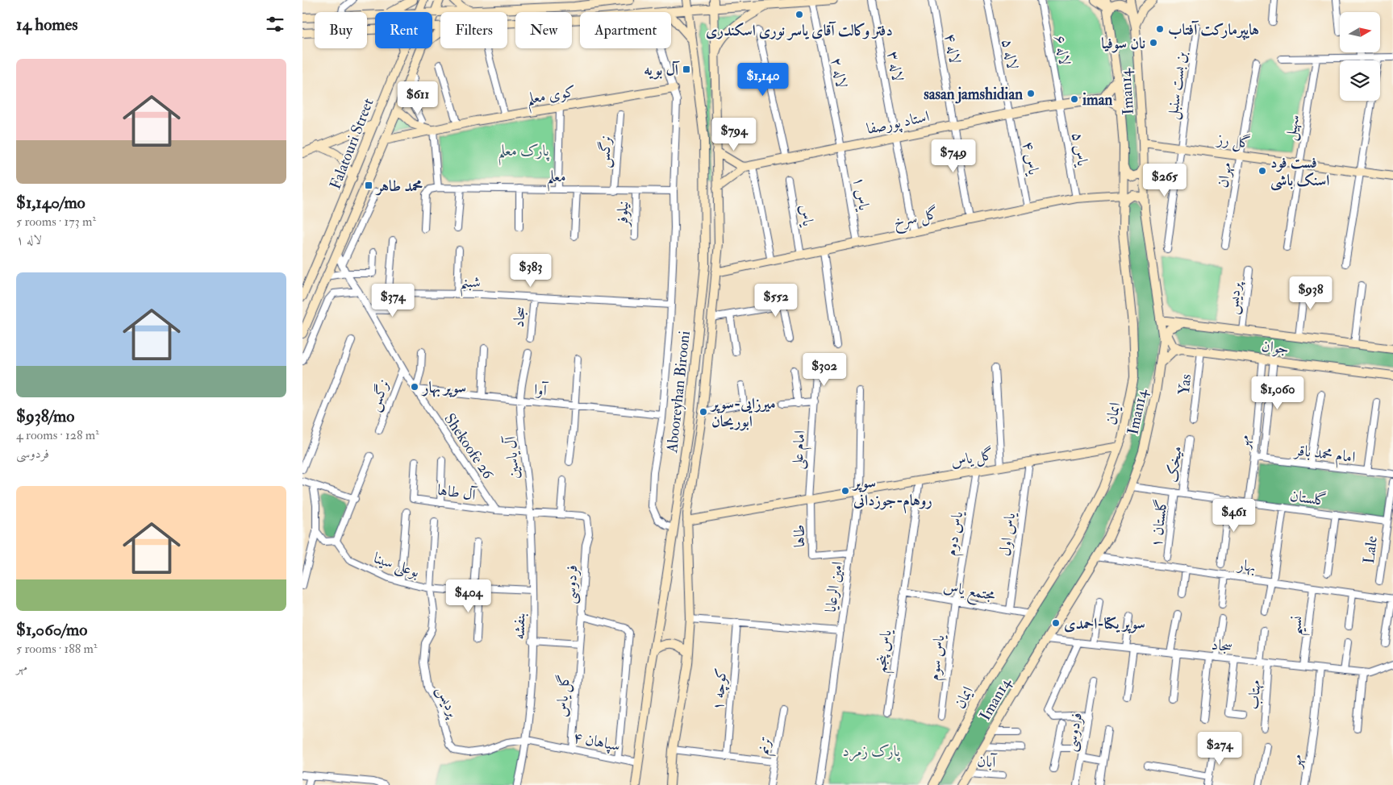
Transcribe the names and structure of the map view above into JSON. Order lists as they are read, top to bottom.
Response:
{
  "streets": {
    "main road": [
      "Iman14",
      "کوی معلم",
      "استاد پورصفا",
      "گل رز",
      "Falatouri Street",
      "گل سرخ",
      "جوان",
      "Abooreyhan Birooni",
      "ایمان",
      "گل یاس"
    ],
    "street": [
      "لاله ۴",
      "لاله ۶",
      "لاله ۵",
      "لاله ۳",
      "لاله ۲",
      "بن بست سنبل",
      "سهیل",
      "یاس ۵",
      "نرگس",
      "یاس ۴",
      "مهران",
      "معلم",
      "یاس ۱",
      "نیلوفر",
      "یاس",
      "شبنم",
      "پردیس",
      "سجاد",
      "Yas",
      "آوا",
      "مهر",
      "Shekoofe 26",
      "امام علی",
      "امام محمد باقر",
      "آل یاسین",
      "میخک",
      "آل طاها",
      "گلستان",
      "گلستان ۱",
      "یاس دوم",
      "یاس اول",
      "طاها",
      "Lale",
      "بوعلی سینا",
      "بهار",
      "فردوسی",
      "امین الرعایا",
      "مجتمع یاس",
      "نسیم",
      "بنفشه",
      "یاس پنجم",
      "یاس سوم",
      "کوچه ۱",
      "مهتاب",
      "سپاهان ۴",
      "ترنم",
      "آبان"
    ]
  },
  "crossings": [
    ["لاله ۴", "استاد پورصفا"],
    ["لاله ۴", "گل سرخ"],
    ["لاله ۶", "استاد پورصفا"],
    ["لاله ۶", "یاس ۵"],
    ["لاله ۵", "استاد پورصفا"],
    ["لاله ۵", "یاس ۴"],
    ["لاله ۳", "استاد پورصفا"],
    ["لاله ۳", "گل سرخ"],
    ["لاله ۲", "استاد پورصفا"],
    ["لاله ۲", "یاس ۱"],
    ["بن بست سنبل", "گل رز"],
    ["Iman14", "گل رز"],
    ["Iman14", "سجاد"],
    ["Iman14", "جوان"],
    ["Iman14", "گلستان"],
    ["Iman14", "بهار"],
    ["Iman14", "آبان"],
    ["استاد پورصفا", "یاس ۵"],
    ["استاد پورصفا", "یاس ۴"],
    ["استاد پورصفا", "یاس ۱"],
    ["سهیل", "گل رز"],
    ["گل رز", "مهران"],
    ["یاس ۵", "گل سرخ"],
    ["نرگس", "معلم"],
    ["نرگس", "Shekoofe 26"],
    ["یاس ۴", "گل سرخ"],
    ["معلم", "نیلوفر"],
    ["یاس ۱", "گل سرخ"],
    ["یاس", "گل سرخ"],
    ["گل سرخ", "Abooreyhan Birooni"],
    ["گل سرخ", "ایمان"],
    ["شبنم", "سجاد"],
    ["پردیس", "جوان"],
    ["پردیس", "بوعلی سینا"],
    ["پردیس", "بنفشه"],
    ["پردیس", "سپاهان ۴"],
    ["سجاد", "مهر"],
    ["سجاد", "نسیم"],
    ["سجاد", "مهتاب"],
    ["جوان", "Yas"],
    ["جوان", "مهر"],
    ["آوا", "Shekoofe 26"],
    ["آوا", "آل یاسین"],
    ["Abooreyhan Birooni", "گل یاس"],
    ["Abooreyhan Birooni", "سپاهان ۴"],
    ["ایمان", "گل یاس"],
    ["ایمان", "مجتمع یاس"],
    ["مهر", "امام محمد باقر"],
    ["مهر", "گلستان"],
    ["Shekoofe 26", "آل طاها"],
    ["Shekoofe 26", "فردوسی"],
    ["امام علی", "گل یاس"],
    ["امام علی", "طاها"],
    ["گل یاس", "یاس دوم"],
    ["گل یاس", "یاس اول"],
    ["گل یاس", "طاها"],
    ["گل یاس", "فردوسی"],
    ["گل یاس", "امین الرعایا"],
    ["گل یاس", "یاس پنجم"],
    ["گل یاس", "سپاهان ۴"],
    ["آل یاسین", "فردوسی"],
    ["آل یاسین", "بنفشه"],
    ["میخک", "گلستان"],
    ["آل طاها", "فردوسی"],
    ["گلستان", "گلستان ۱"],
    ["گلستان", "Lale"],
    ["یاس دوم", "مجتمع یاس"],
    ["یاس دوم", "یاس سوم"],
    ["یاس اول", "مجتمع یاس"],
    ["طاها", "امین الرعایا"],
    ["بوعلی سینا", "بنفشه"],
    ["بهار", "نسیم"],
    ["فردوسی", "بنفشه"],
    ["فردوسی", "سپاهان ۴"],
    ["مجتمع یاس", "یاس پنجم"],
    ["مجتمع یاس", "یاس سوم"],
    ["بنفشه", "سپاهان ۴"]
  ],
  "parks": ["پارک معلم", "پارک زمرد"],
  "places": {
    "other": [
      "دفتر وکالت آقای یاسر نوری اسکندری",
      "هایپرمارکت آفتاب",
      "نان سوفیا",
      "sasan jamshidian",
      "iman",
      "فست فود اسنک باشی",
      "سوپر بهار",
      "میرزایی-سوپر ابوریحان",
      "سوپر روهام-جوزدانی",
      "سوپر یکتا-احمدی"
    ],
    "transit": ["آل بویه", "محمد طاهر"]
  },
  "north": "right",
  "page": {
    "heading": "14 homes",
    "chip": [
      "Buy",
      "Rent",
      "Filters",
      "New",
      "Apartment"
    ],
    "list": [
      {
        "name": "$1,140/mo",
        "note": "5 rooms · 173 m² · لاله ۱"
      },
      {
        "name": "$938/mo",
        "note": "4 rooms · 128 m² · فردوسی"
      },
      {
        "name": "$1,060/mo",
        "note": "5 rooms · 188 m² · مهر"
      }
    ],
    "price": [
      "$1,140",
      "$611",
      "$794",
      "$749",
      "$265",
      "$383",
      "$938",
      "$374",
      "$552",
      "$302",
      "$1,060",
      "$461",
      "$404",
      "$274"
    ]
  }
}
